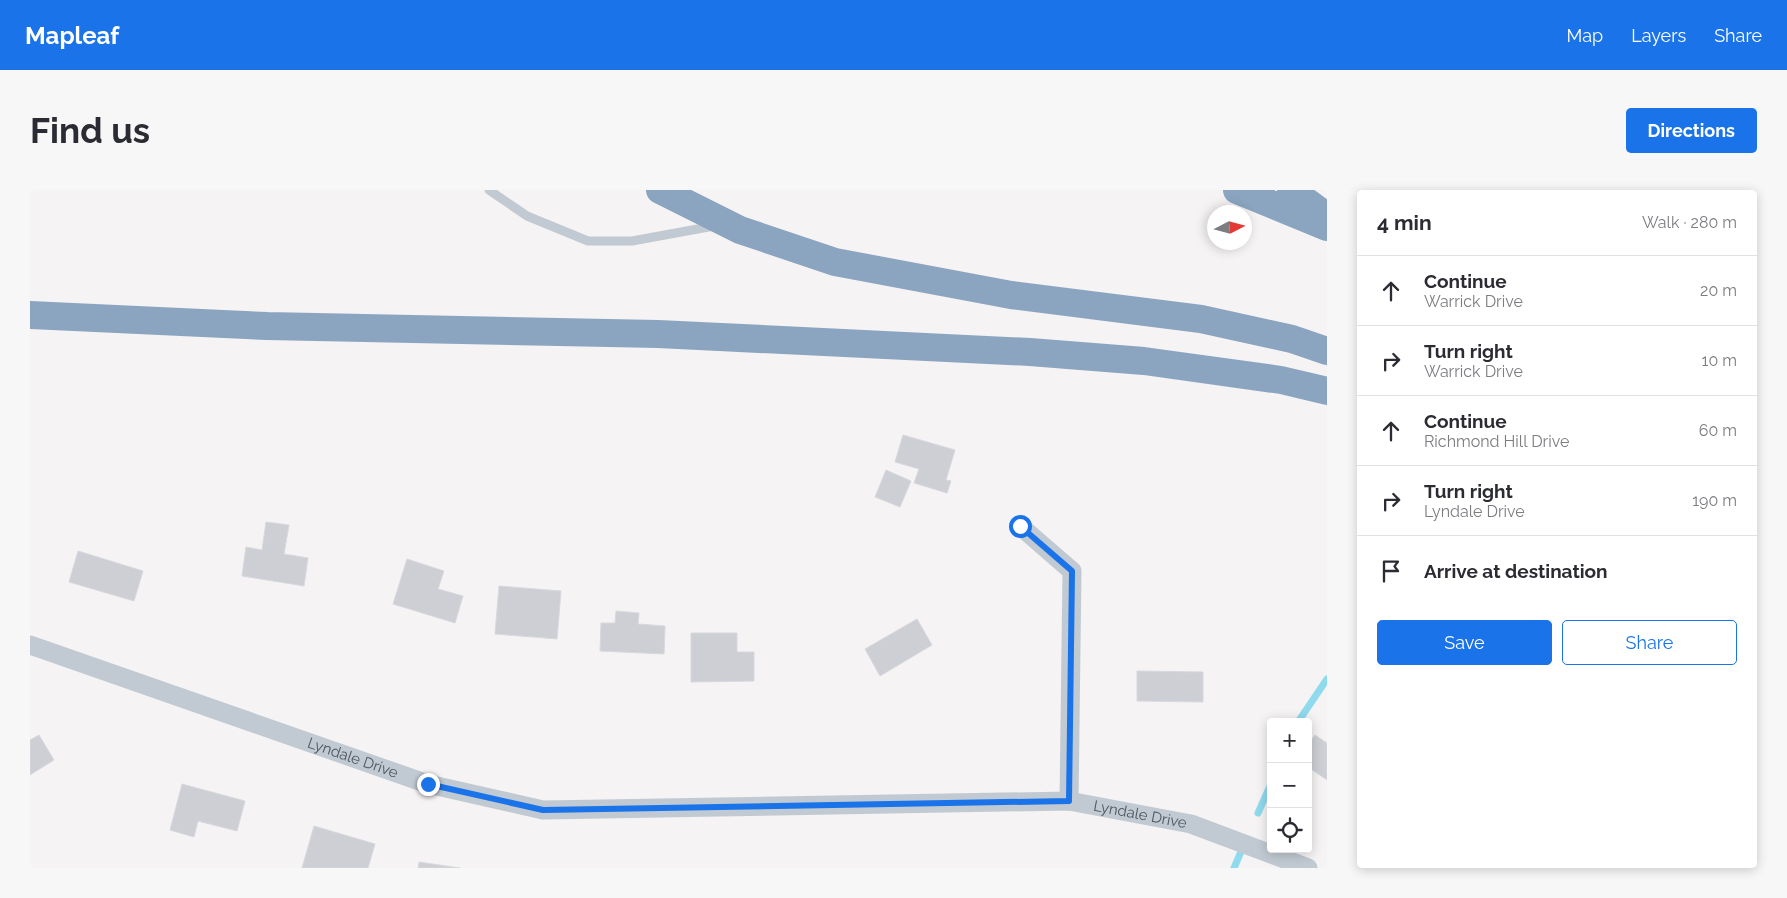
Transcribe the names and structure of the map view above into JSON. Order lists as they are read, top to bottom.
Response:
{
  "streets": {
    "street": ["Lyndale Drive"]
  },
  "north": "right",
  "page": {
    "header": "Mapleaf",
    "nav": ["Map", "Layers", "Share"],
    "buttons": [
      "Directions",
      ["Save", "Share"]
    ],
    "title": "Find us",
    "heading": ["4 min", "Walk · 280 m"],
    "list": [
      ["Continue", "Warrick Drive", "20 m"],
      ["Turn right", "Warrick Drive", "10 m"],
      ["Continue", "Richmond Hill Drive", "60 m"],
      ["Turn right", "Lyndale Drive", "190 m"],
      "Arrive at destination"
    ],
    "map_buttons": ["+", "−"]
  }
}
